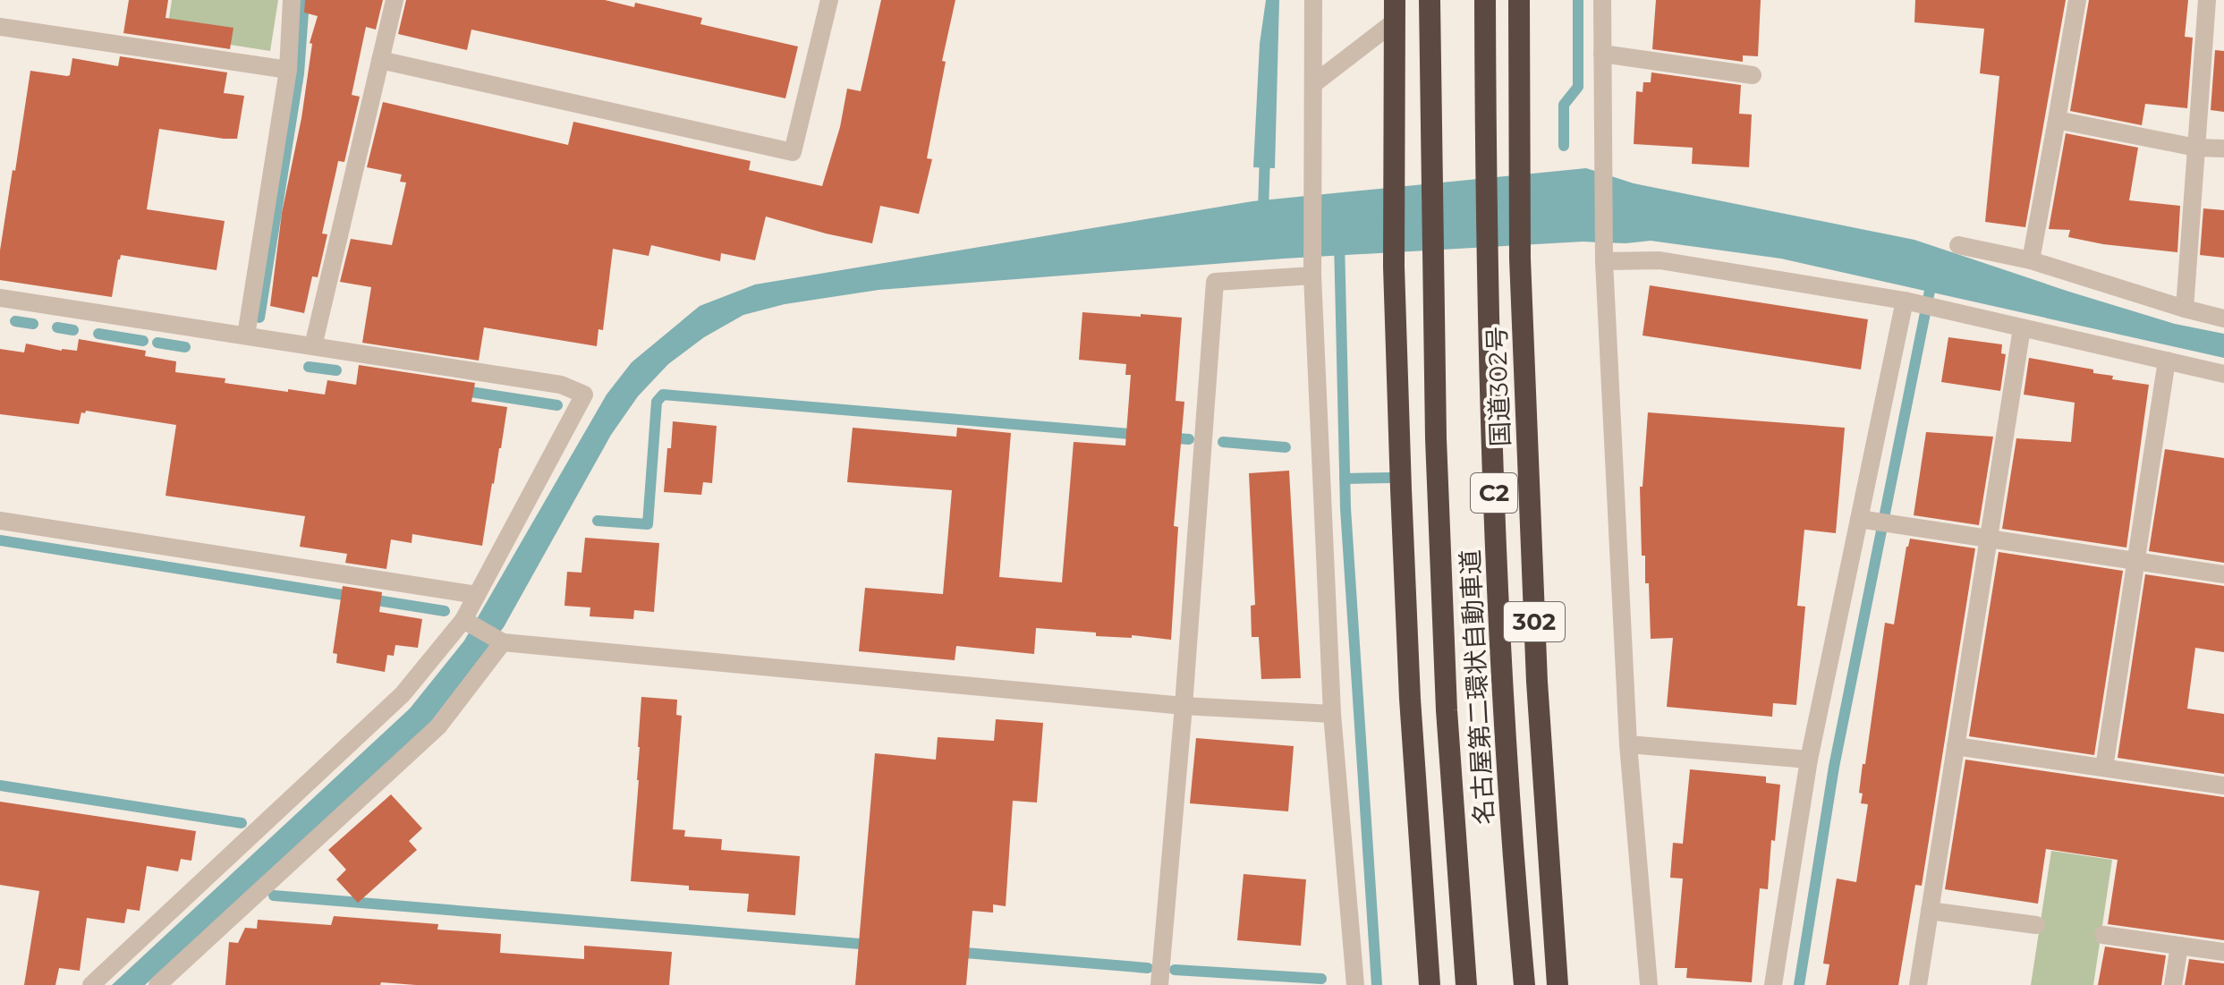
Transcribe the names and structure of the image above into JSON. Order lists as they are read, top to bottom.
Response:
{
  "streets": {
    "highway": [
      "国道302号",
      "C2",
      "302",
      "名古屋第二環状自動車道"
    ]
  }
}
